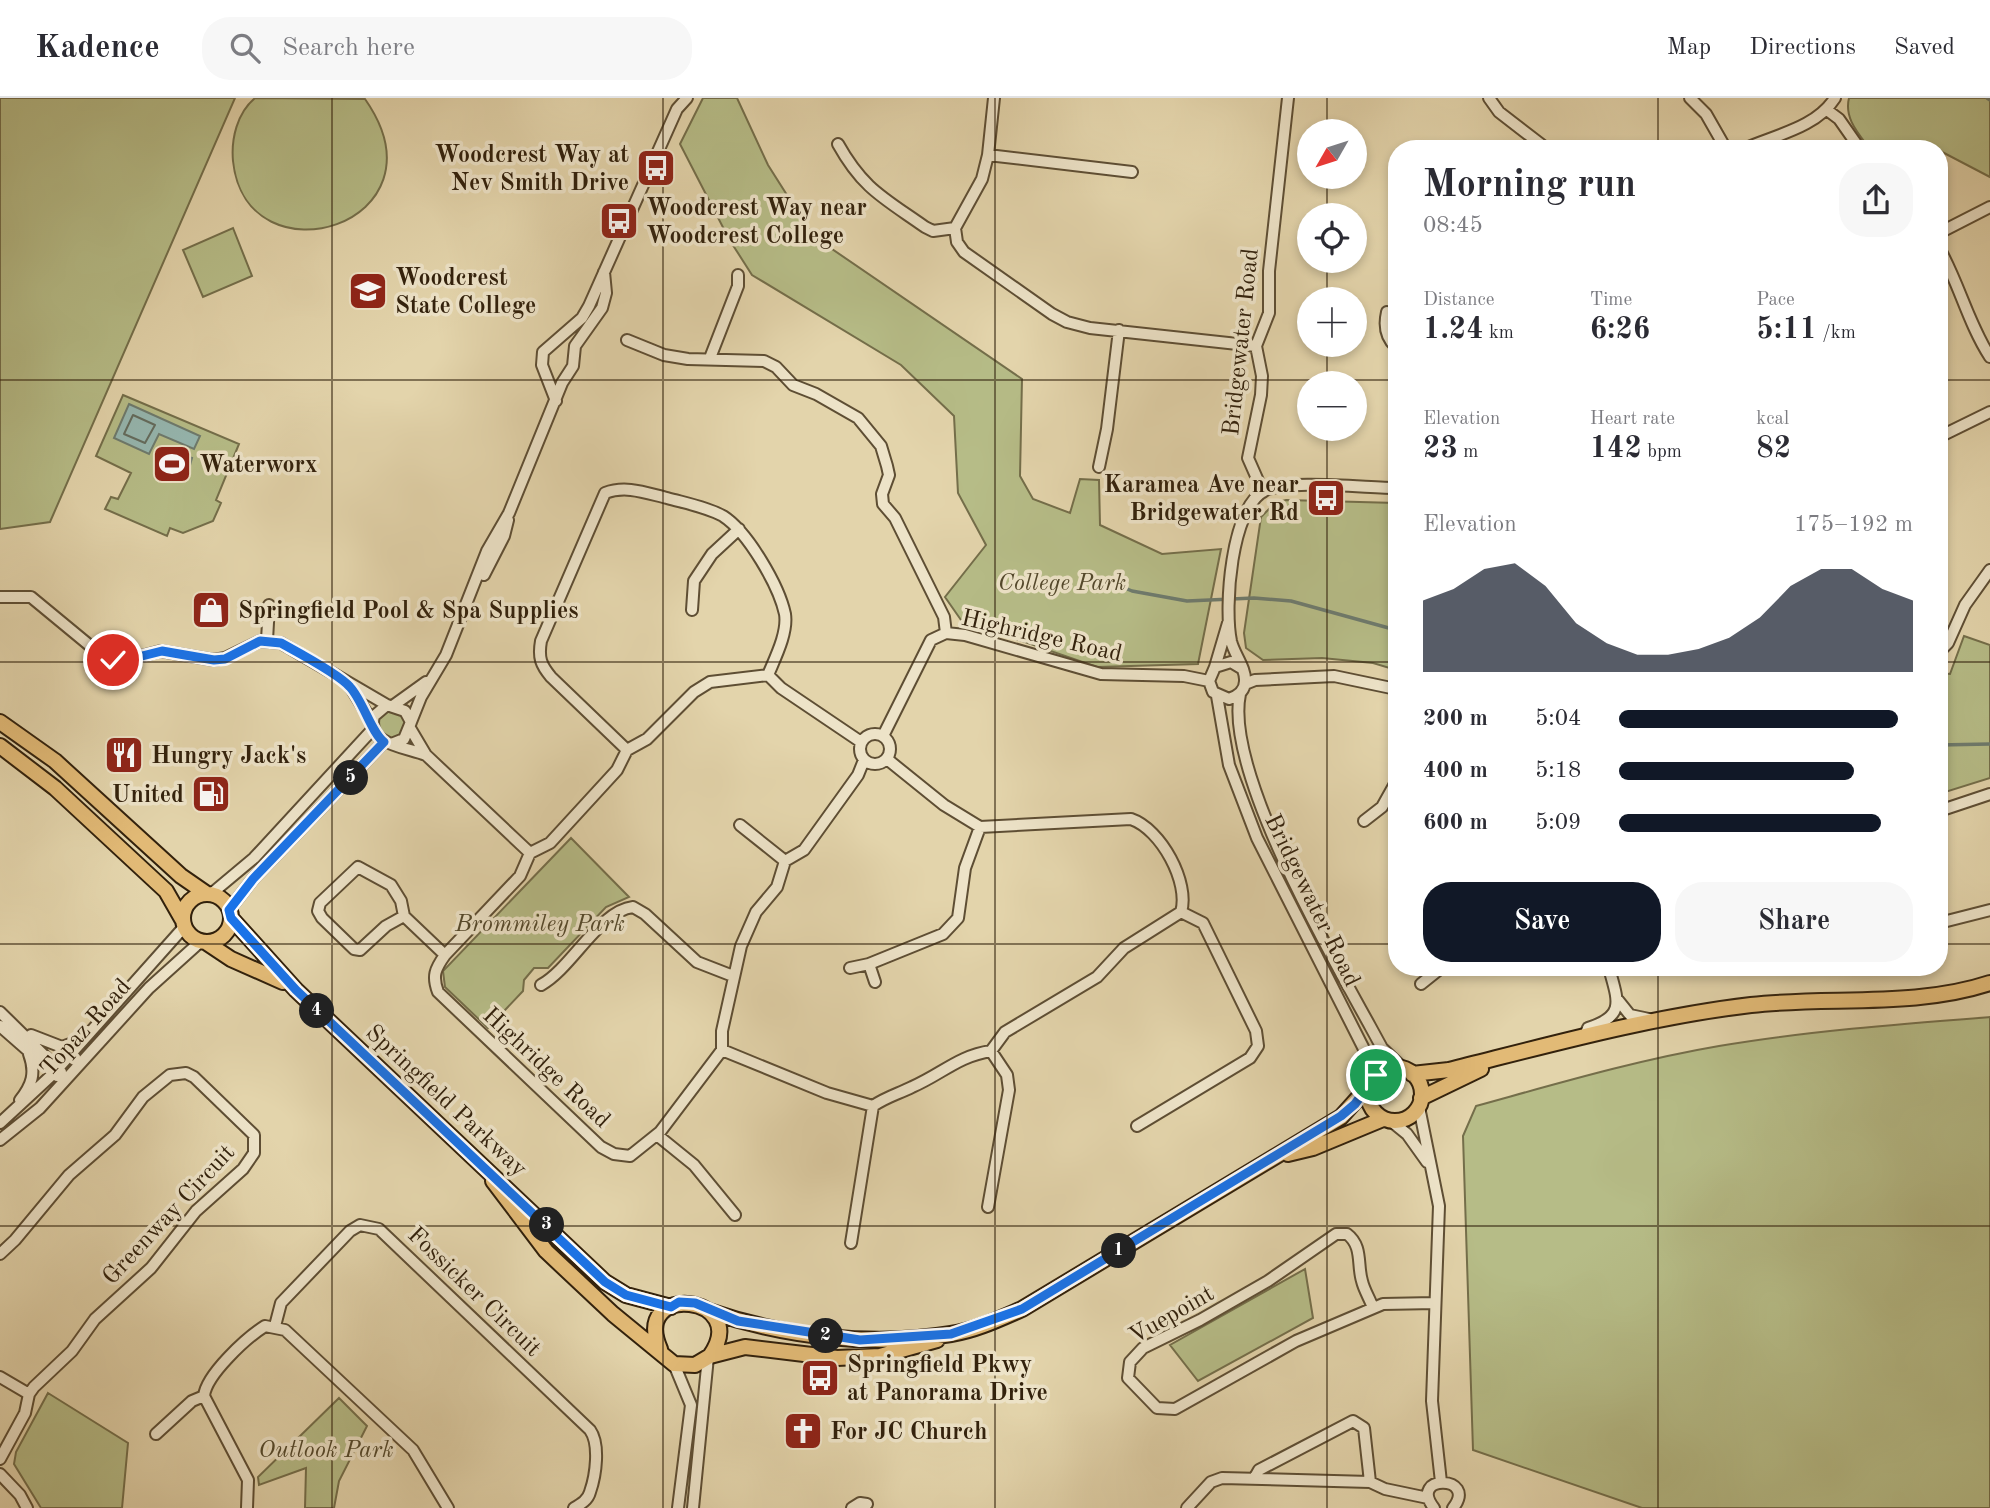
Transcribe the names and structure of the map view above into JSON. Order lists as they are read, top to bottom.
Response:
{
  "streets": {
    "main road": ["Springfield Parkway"],
    "street": [
      "Bridgewater Road",
      "Highridge Road",
      "Topaz Road",
      "Greenway Circuit",
      "Fossicker Circuit",
      "Vuepoint"
    ]
  },
  "crossings": [
    ["Bridgewater Road", "Highridge Road"],
    ["Topaz Road", "Springfield Parkway"]
  ],
  "parks": ["College Park", "Brommiley Park", "Outlook Park"],
  "places": {
    "bus stop": [
      "Woodcrest Way at Nev Smith Drive",
      "Woodcrest Way near Woodcrest College",
      "Karamea Ave near Bridgewater Rd",
      "Springfield Pkwy at Panorama Drive"
    ],
    "school or university": ["Woodcrest State College"],
    "sports": ["Waterworx"],
    "shop": ["Springfield Pool & Spa Supplies"],
    "restaurant": ["Hungry Jack's"],
    "fuel station": ["United"],
    "church": ["For JC Church"]
  },
  "north": "bottom left",
  "page": {
    "header": "Kadence",
    "search": "Search here",
    "nav": ["Map", "Directions", "Saved"],
    "map_buttons": ["+", "−"],
    "heading": ["Morning run", "08:45"],
    "stats": [
      ["Distance", "1.24 km"],
      ["Time", "6:26"],
      ["Pace", "5:11 /km"],
      ["Elevation", "23 m"],
      ["Heart rate", "142 bpm"],
      ["kcal", "82"]
    ],
    "chart": ["Elevation", "175–192 m"],
    "list": [
      {
        "name": "200 m",
        "note": "5:04"
      },
      {
        "name": "400 m",
        "note": "5:18"
      },
      {
        "name": "600 m",
        "note": "5:09"
      }
    ],
    "pins": [
      "5",
      "4",
      "3",
      "1",
      "2"
    ],
    "buttons": ["Save", "Share"]
  }
}
